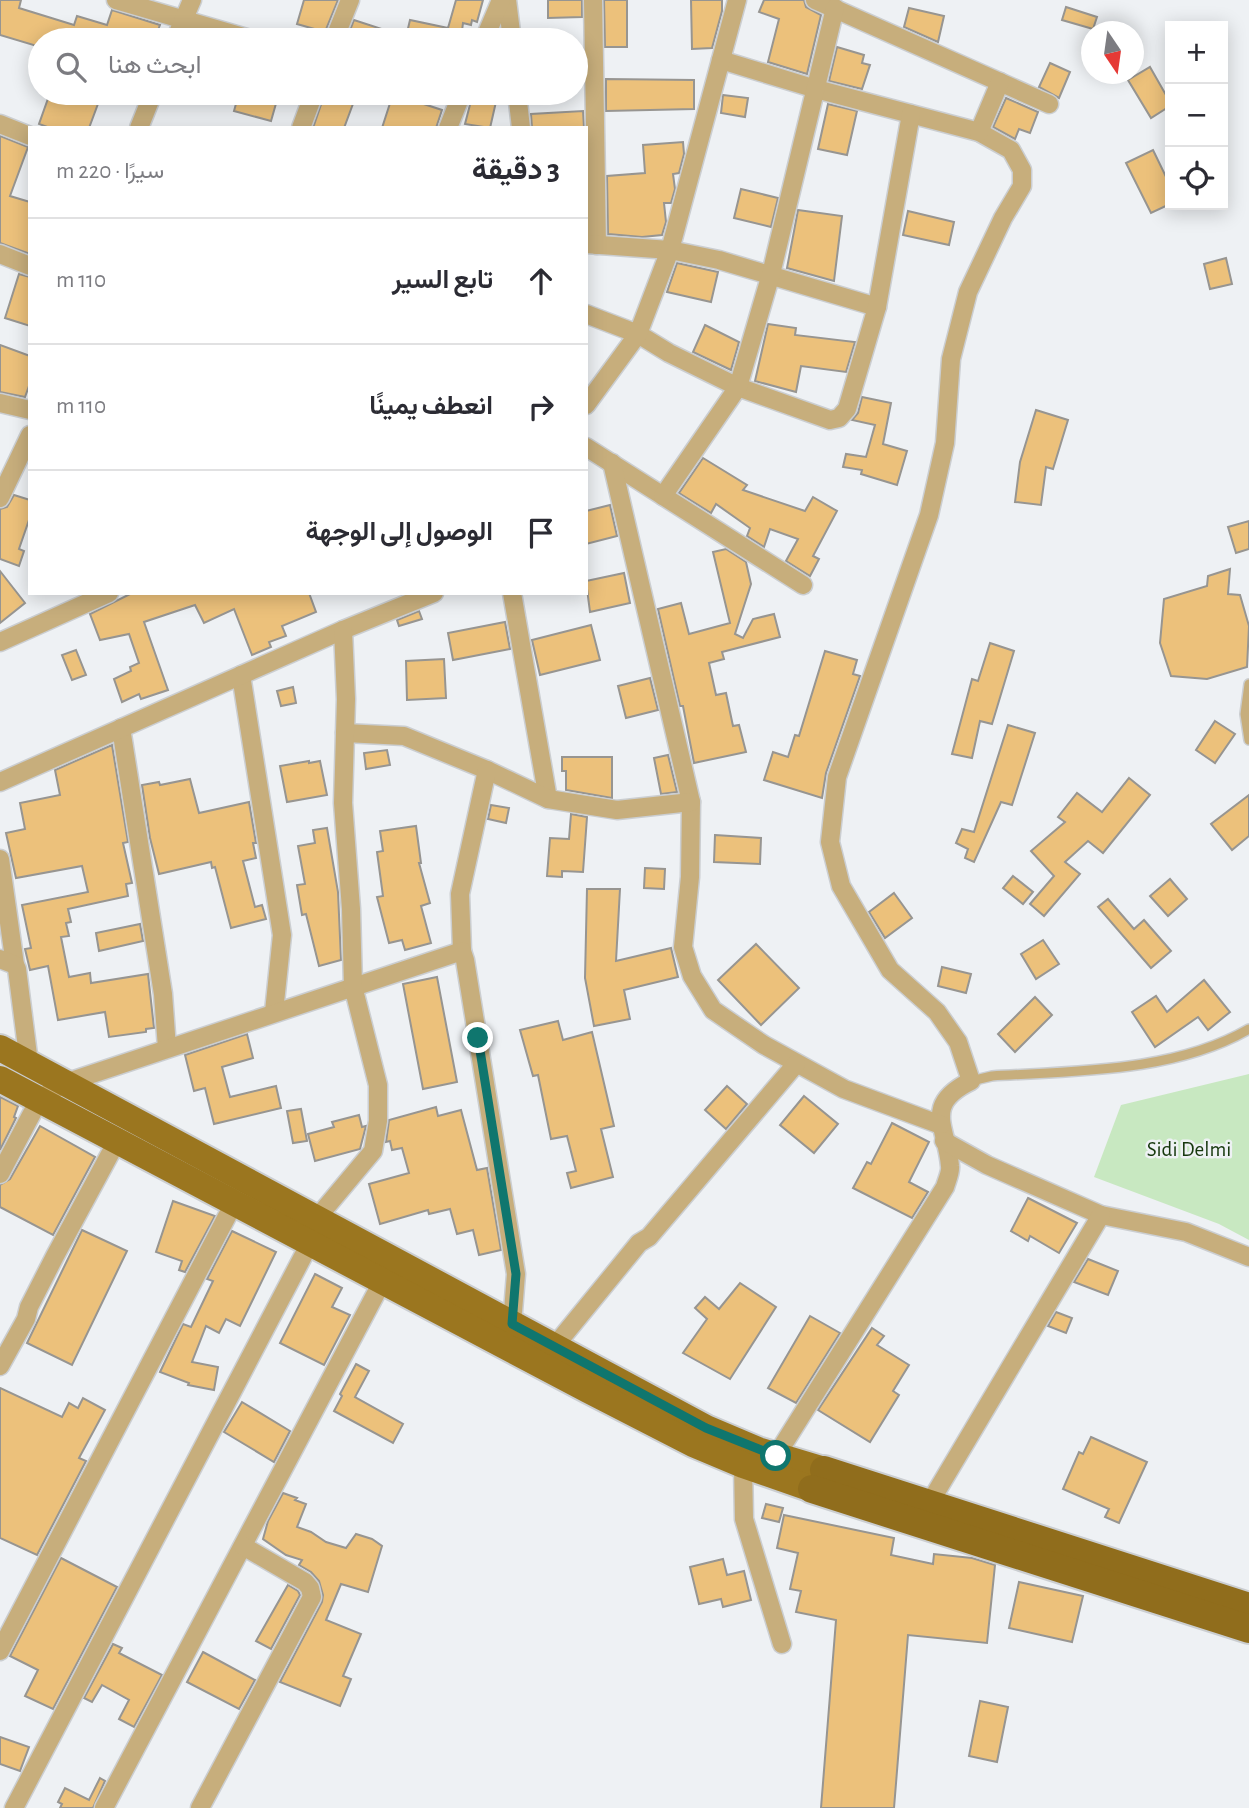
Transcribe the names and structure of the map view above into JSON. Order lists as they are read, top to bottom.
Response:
{
  "parks": ["Sidi Delmi"],
  "north": "bottom",
  "page": {
    "map_buttons": ["+", "−"],
    "search": "ابحث هنا",
    "heading": ["3 دقيقة", "سيرًا · 220 m"],
    "list": [
      ["تابع السير", "110 m"],
      ["انعطف يمينًا", "110 m"],
      "الوصول إلى الوجهة"
    ]
  }
}
